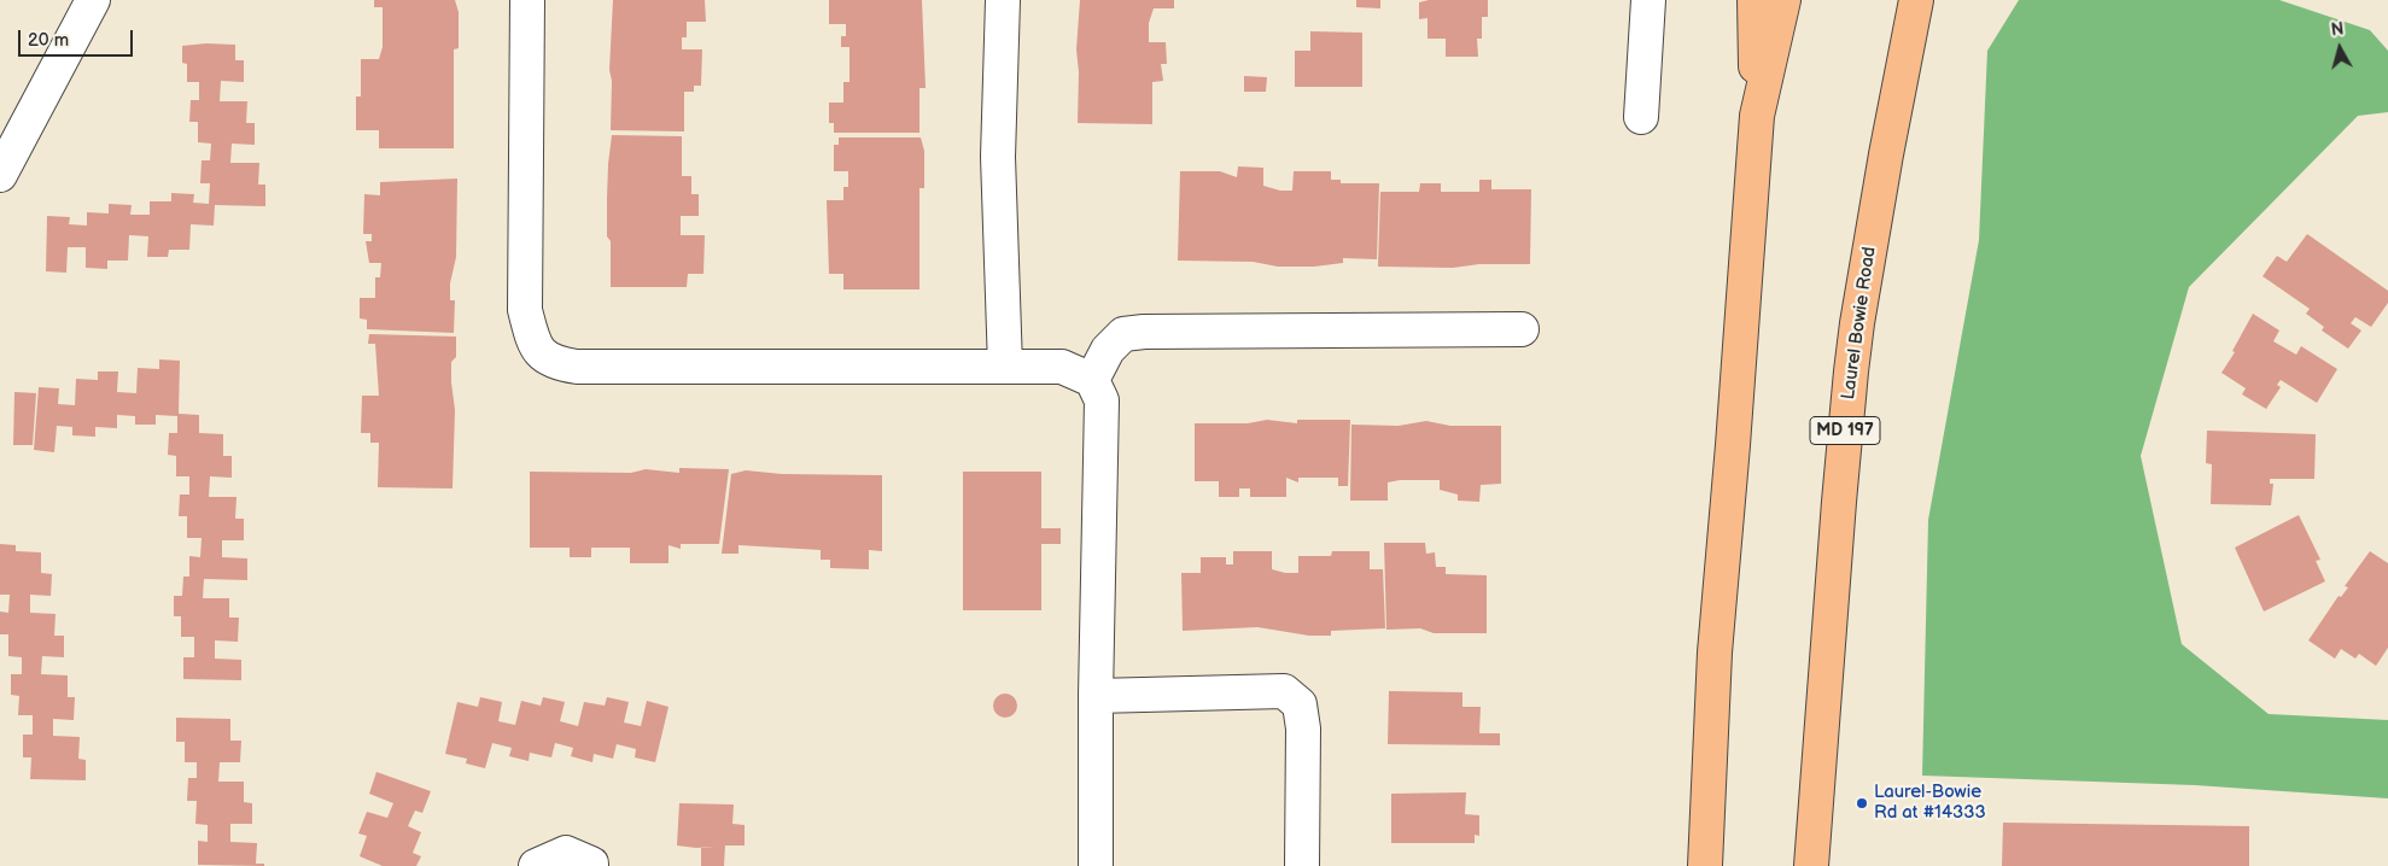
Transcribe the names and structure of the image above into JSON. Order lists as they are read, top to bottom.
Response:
{
  "streets": {
    "main road": ["Laurel Bowie Road", "MD 197"]
  },
  "places": ["Laurel-Bowie Rd at #14333"],
  "scale_bar": "20 m",
  "north": "top"
}
